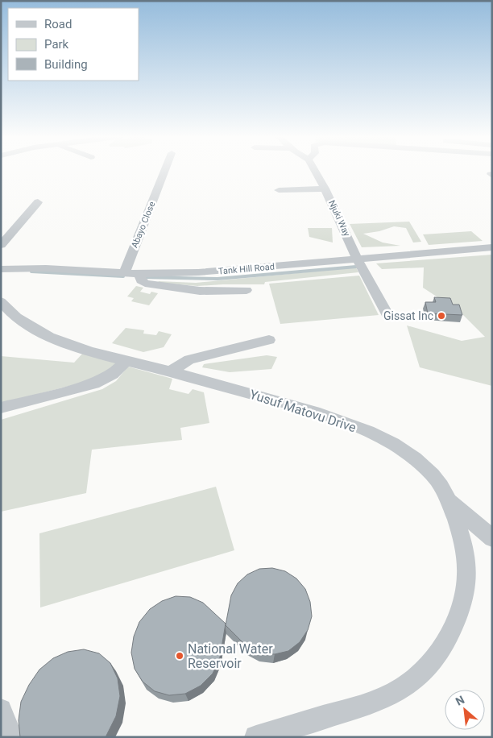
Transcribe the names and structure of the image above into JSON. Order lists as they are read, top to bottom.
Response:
{
  "streets": {
    "street": [
      "Njuki Way",
      "Abayo Close",
      "Tank Hill Road",
      "Yusuf Matovu Drive"
    ]
  },
  "crossings": [
    ["Njuki Way", "Tank Hill Road"],
    ["Abayo Close", "Tank Hill Road"]
  ],
  "places": ["Gissat Inc", "National Water Reservoir"],
  "legend": ["Road", "Park", "Building"],
  "north": "top left"
}
